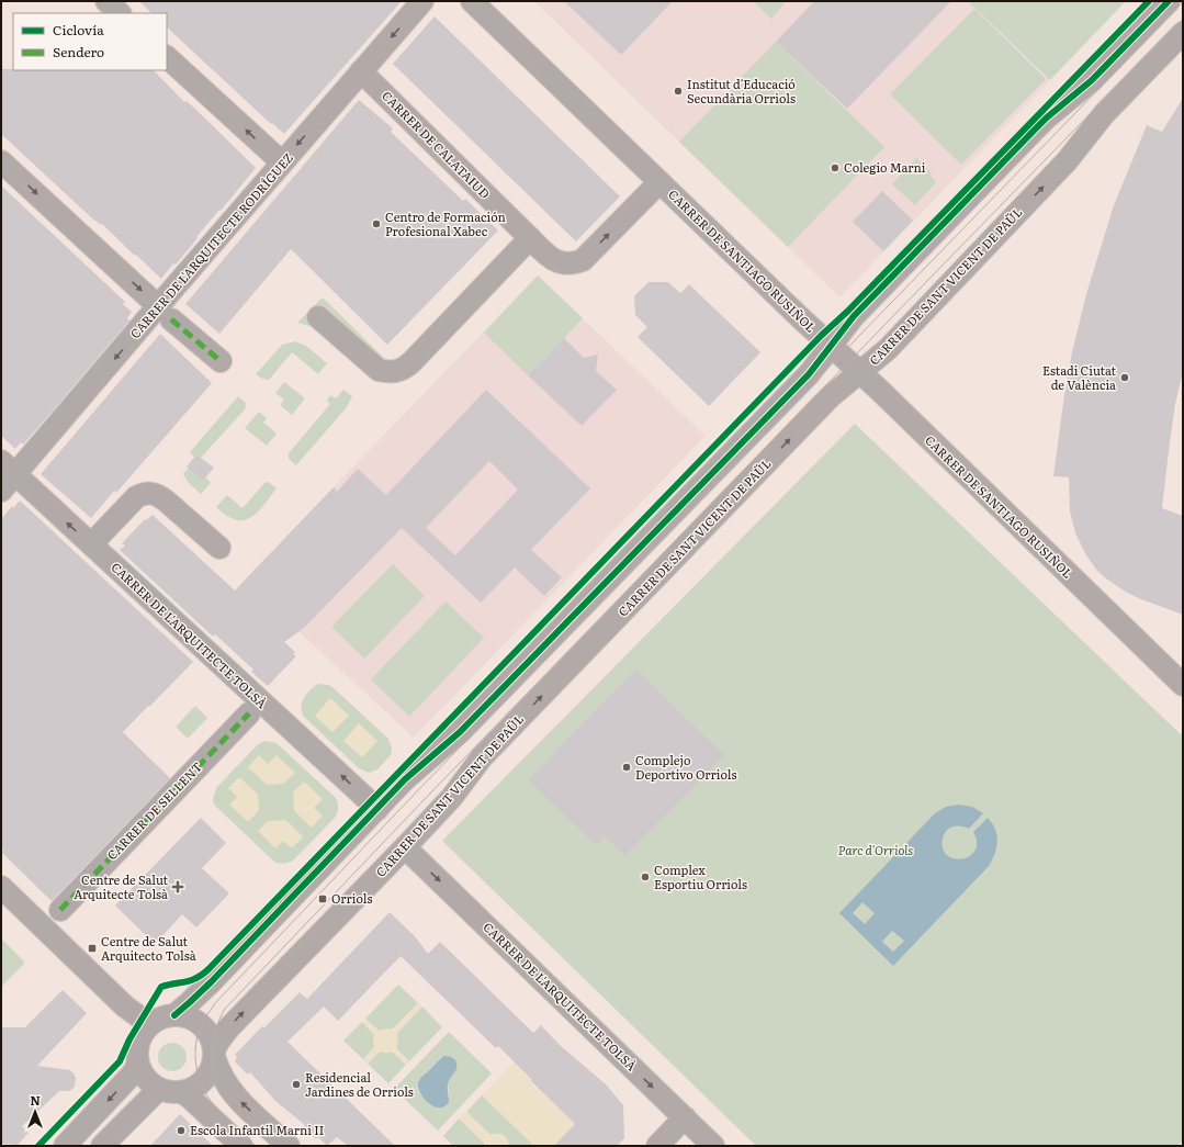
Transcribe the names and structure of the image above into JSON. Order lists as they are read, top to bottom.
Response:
{
  "streets": {
    "street": [
      "CARRER DE CALATAIUD",
      "CARRER DE L'ARQUITECTE RODRÍGUEZ",
      "CARRER DE SANTIAGO RUSIÑOL",
      "CARRER DE SANT VICENT DE PAÜL",
      "CARRER DE L'ARQUITECTE TOLSÀ",
      "CARRER DE SELLENT"
    ]
  },
  "crossings": [
    ["CARRER DE CALATAIUD", "CARRER DE L'ARQUITECTE RODRÍGUEZ"],
    ["CARRER DE CALATAIUD", "CARRER DE SANTIAGO RUSIÑOL"],
    ["CARRER DE L'ARQUITECTE RODRÍGUEZ", "CARRER DE L'ARQUITECTE TOLSÀ"],
    ["CARRER DE SANTIAGO RUSIÑOL", "CARRER DE SANT VICENT DE PAÜL"],
    ["CARRER DE SANT VICENT DE PAÜL", "CARRER DE L'ARQUITECTE TOLSÀ"]
  ],
  "one_way": ["CARRER DE L'ARQUITECTE RODRÍGUEZ"],
  "parks": ["Parc d'Orriols"],
  "places": {
    "other": [
      "Institut d'Educació Secundària Orriols",
      "Colegio Marni",
      "Centro de Formación Profesional Xabec",
      "Estadi Ciutat de València",
      "Complejo Deportivo Orriols",
      "Complex Esportiu Orriols",
      "Residencial Jardines de Orriols",
      "Escola Infantil Marni II"
    ],
    "health": ["Centre de Salut Arquitecte Tolsà"],
    "transit": ["Orriols", "Centre de Salut Arquitecto Tolsà"]
  },
  "legend": ["Ciclovía", "Sendero"],
  "north": "top"
}
